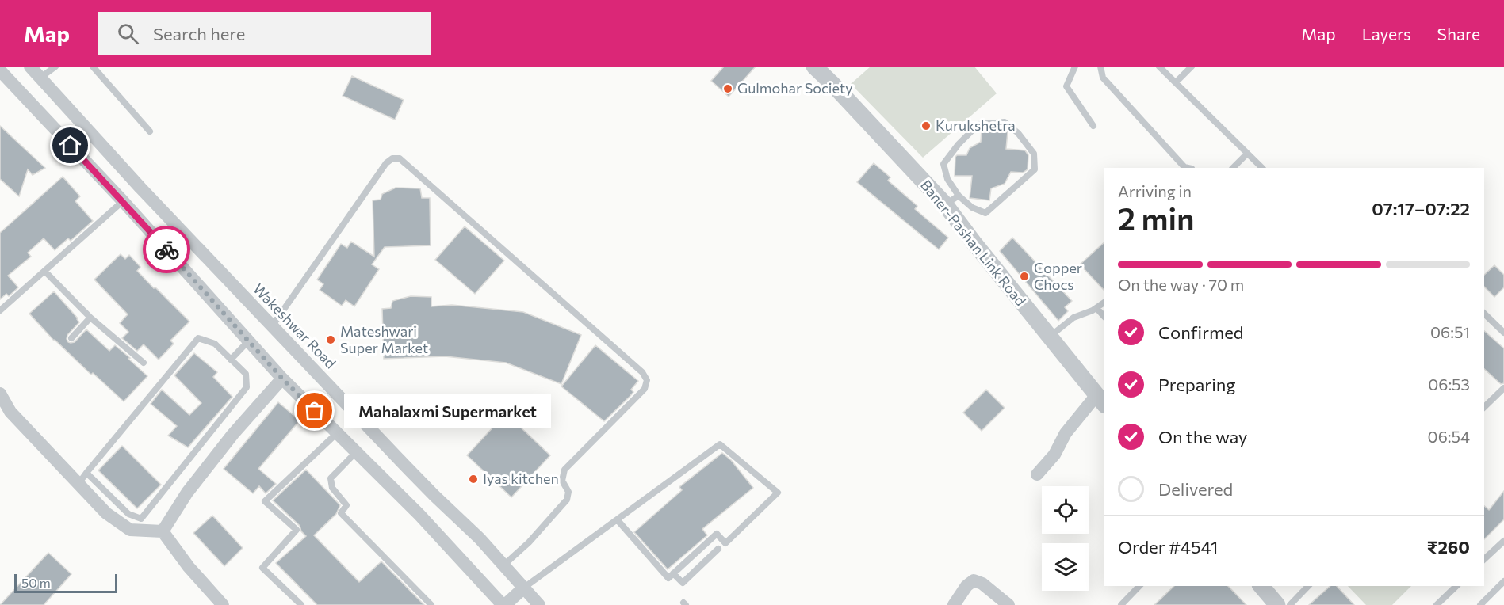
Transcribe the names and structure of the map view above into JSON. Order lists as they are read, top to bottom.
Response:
{
  "streets": {
    "street": ["Baner-Pashan Link Road", "Wakeshwar Road"]
  },
  "places": [
    "Gulmohar Society",
    "Kurukshetra",
    "Copper Chocs",
    "Mateshwari Super Market",
    "Mahalaxmi Supermarket",
    "Iyas kitchen"
  ],
  "scale_bar": "50 m",
  "page": {
    "header": "Map",
    "search": "Search here",
    "nav": ["Map", "Layers", "Share"],
    "heading": ["2 min", "Arriving in", "07:17–07:22"],
    "panel": ["Order #4541", "₹260"],
    "bar": "On the way · 70 m",
    "list": [
      ["Confirmed", "06:51"],
      ["Preparing", "06:53"],
      ["On the way", "06:54"],
      "Delivered"
    ],
    "bubble": "Mahalaxmi Supermarket",
    "scale": "50 m"
  }
}
